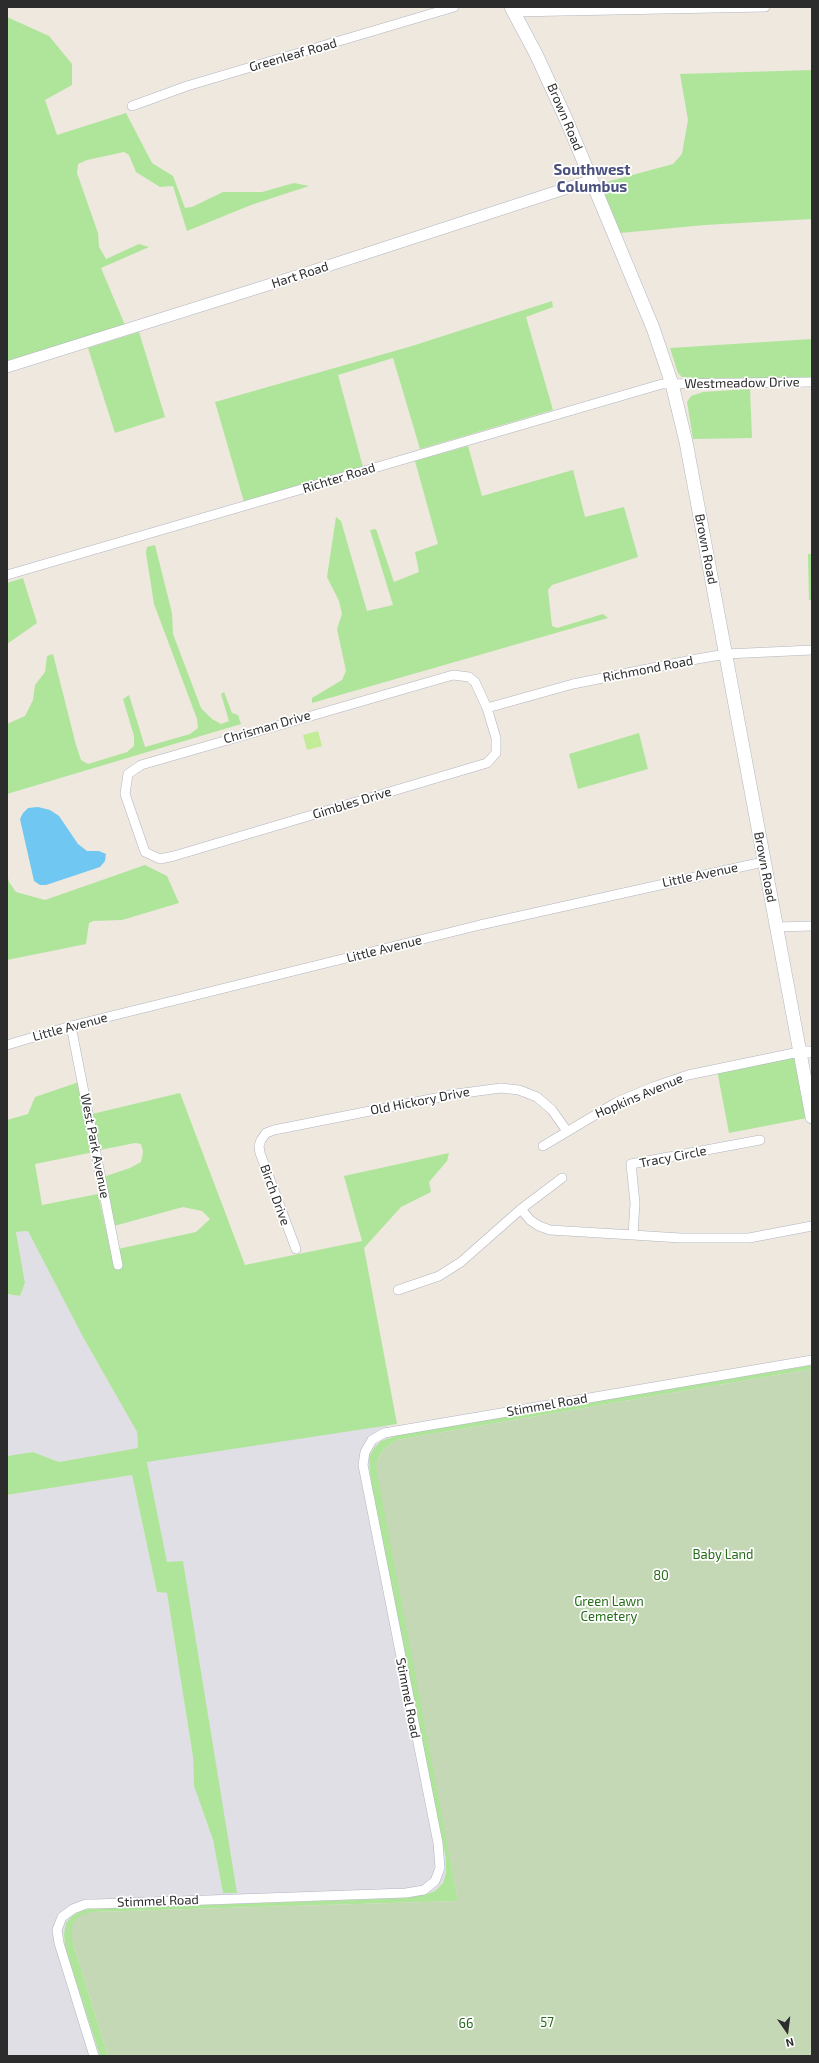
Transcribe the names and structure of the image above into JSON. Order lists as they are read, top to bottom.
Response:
{
  "streets": {
    "main road": ["Brown Road"],
    "street": [
      "Greenleaf Road",
      "Hart Road",
      "Westmeadow Drive",
      "Richter Road",
      "Richmond Road",
      "Chrisman Drive",
      "Gimbles Drive",
      "Little Avenue",
      "Hopkins Avenue",
      "Old Hickory Drive",
      "West Park Avenue",
      "Tracy Circle",
      "Birch Drive",
      "Stimmel Road"
    ]
  },
  "crossings": [
    ["Brown Road", "Hart Road"],
    ["Brown Road", "Westmeadow Drive"],
    ["Brown Road", "Richter Road"],
    ["Brown Road", "Richmond Road"],
    ["Brown Road", "Little Avenue"],
    ["Brown Road", "Hopkins Avenue"],
    ["Westmeadow Drive", "Richter Road"],
    ["Richmond Road", "Chrisman Drive"],
    ["Richmond Road", "Gimbles Drive"],
    ["Chrisman Drive", "Gimbles Drive"],
    ["Little Avenue", "West Park Avenue"],
    ["Hopkins Avenue", "Old Hickory Drive"],
    ["Old Hickory Drive", "Birch Drive"]
  ],
  "districts": ["Southwest Columbus"],
  "parks": [
    "Baby Land",
    "80",
    "Green Lawn Cemetery",
    "57",
    "66"
  ],
  "north": "bottom"
}
